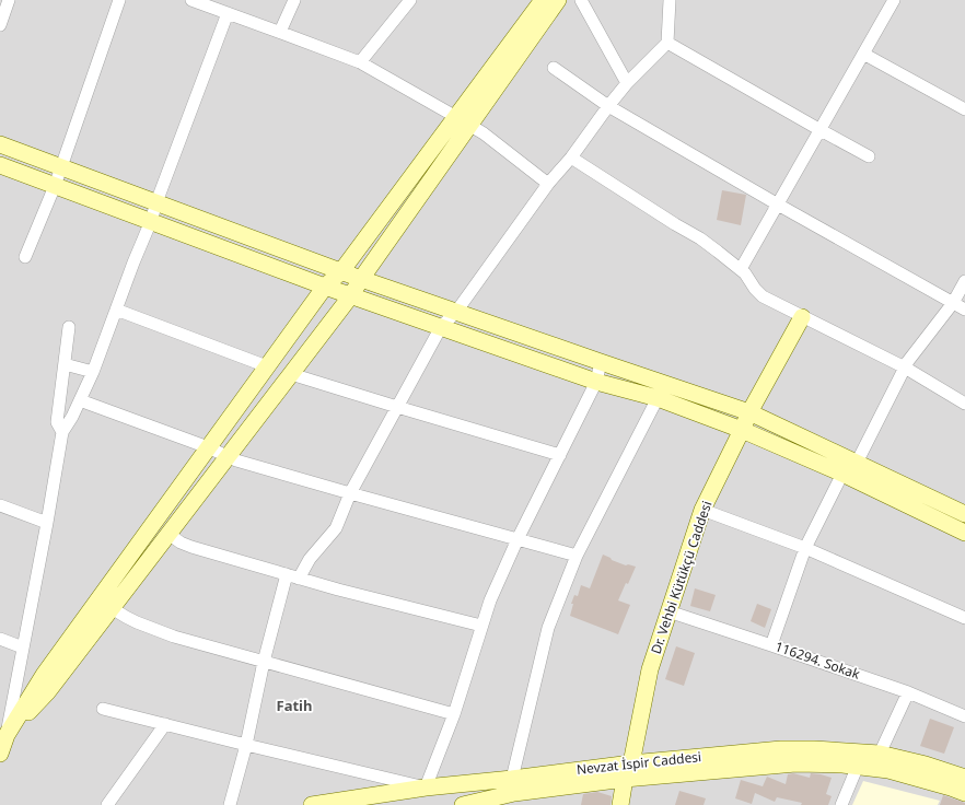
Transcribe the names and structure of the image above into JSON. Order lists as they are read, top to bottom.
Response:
{
  "streets": {
    "main road": ["Dr. Vehbi Kütükçü Caddesi", "Nevzat İspir Caddesi"],
    "street": ["116294. Sokak"]
  },
  "crossings": [
    ["Dr. Vehbi Kütükçü Caddesi", "116294. Sokak"],
    ["Dr. Vehbi Kütükçü Caddesi", "Nevzat İspir Caddesi"]
  ],
  "districts": ["Fatih"]
}
